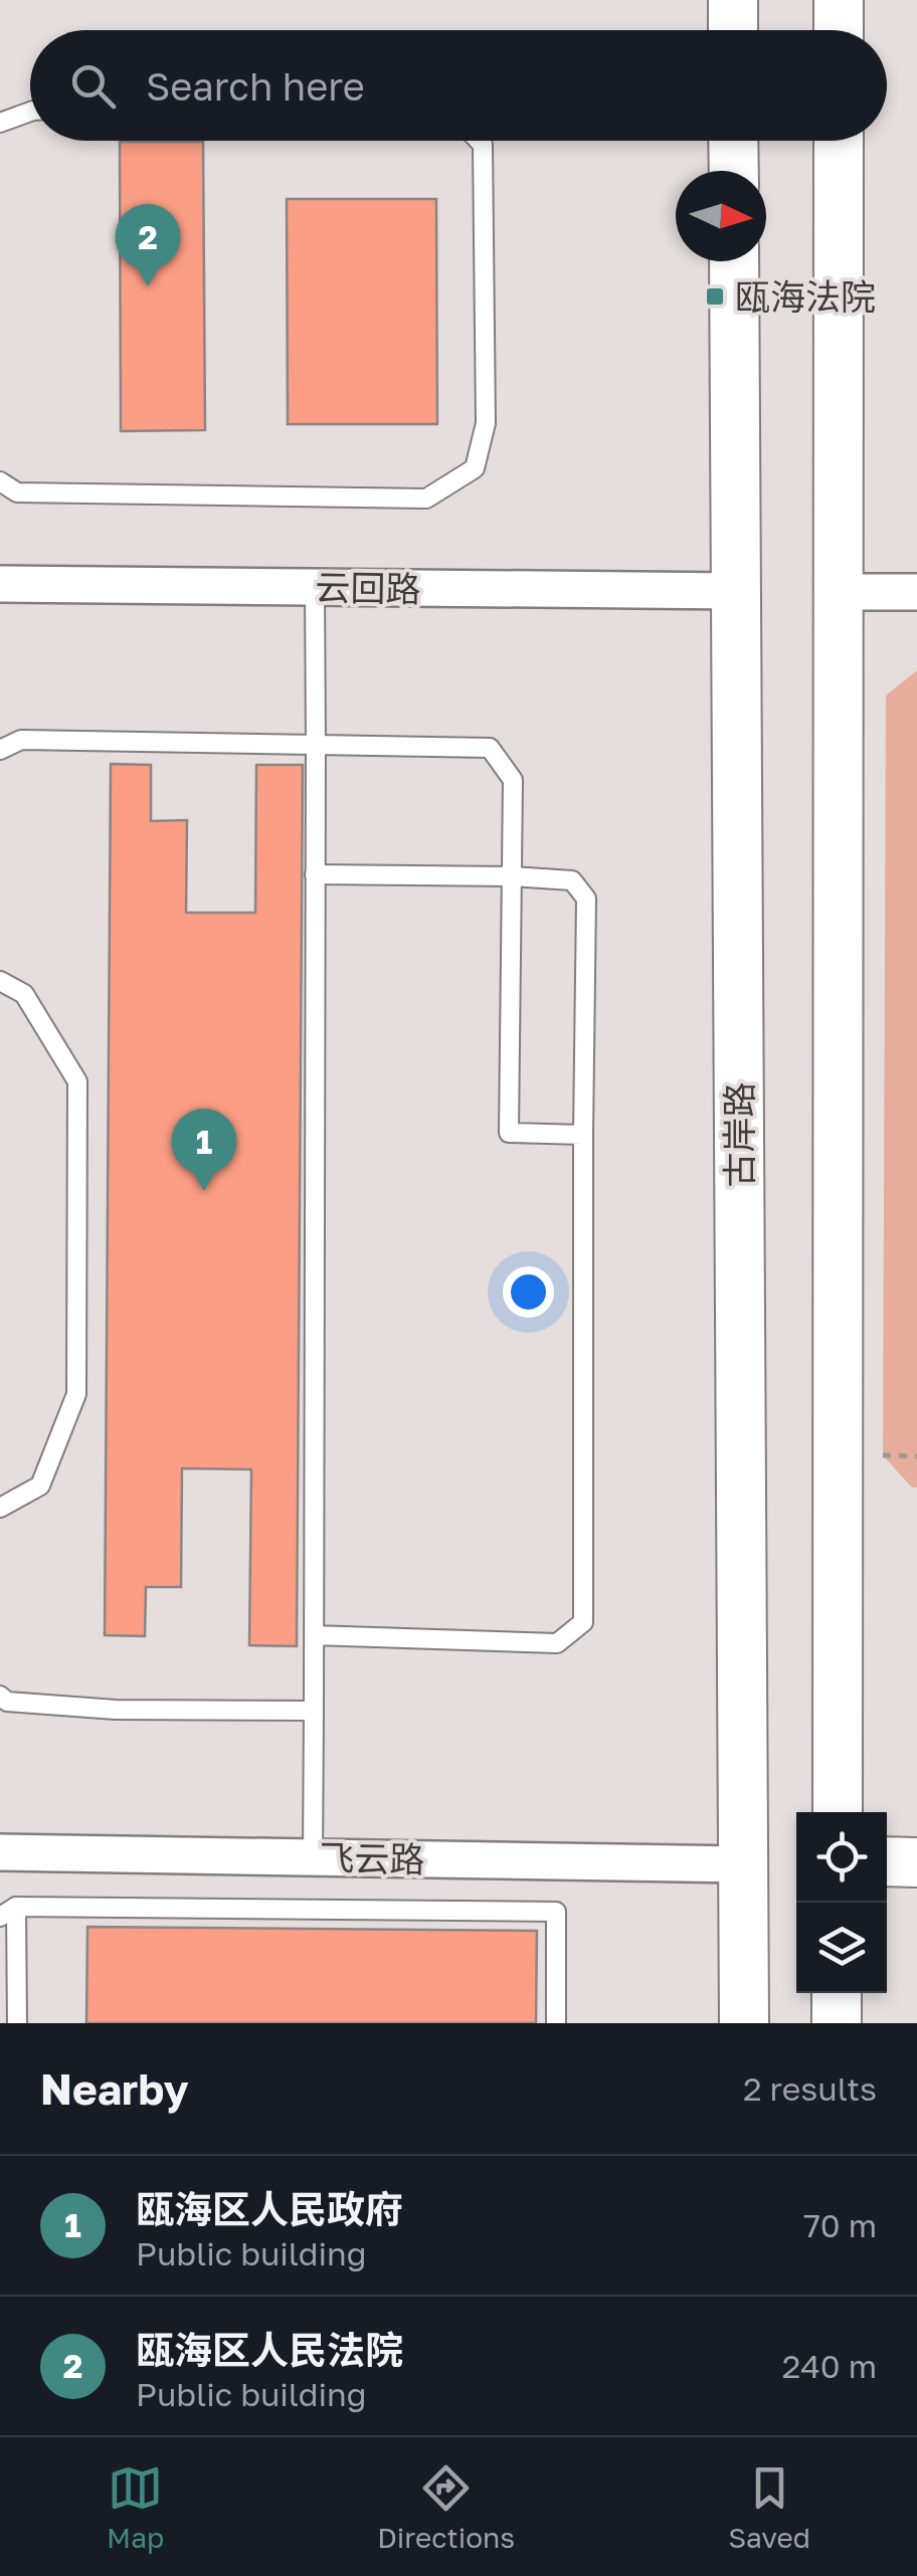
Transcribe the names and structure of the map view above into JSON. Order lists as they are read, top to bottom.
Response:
{
  "streets": {
    "street": ["云回路", "古岸路", "飞云路"]
  },
  "crossings": [
    ["云回路", "古岸路"],
    ["古岸路", "飞云路"]
  ],
  "places": {
    "transit": ["瓯海法院"]
  },
  "north": "right",
  "page": {
    "search": "Search here",
    "pins": ["2", "1"],
    "heading": ["Nearby", "2 results"],
    "list": [
      {
        "mark": "1",
        "name": "瓯海区人民政府",
        "note": "Public building",
        "value": "70 m"
      },
      {
        "mark": "2",
        "name": "瓯海区人民法院",
        "note": "Public building",
        "value": "240 m"
      }
    ],
    "nav": ["Map", "Directions", "Saved"]
  }
}
